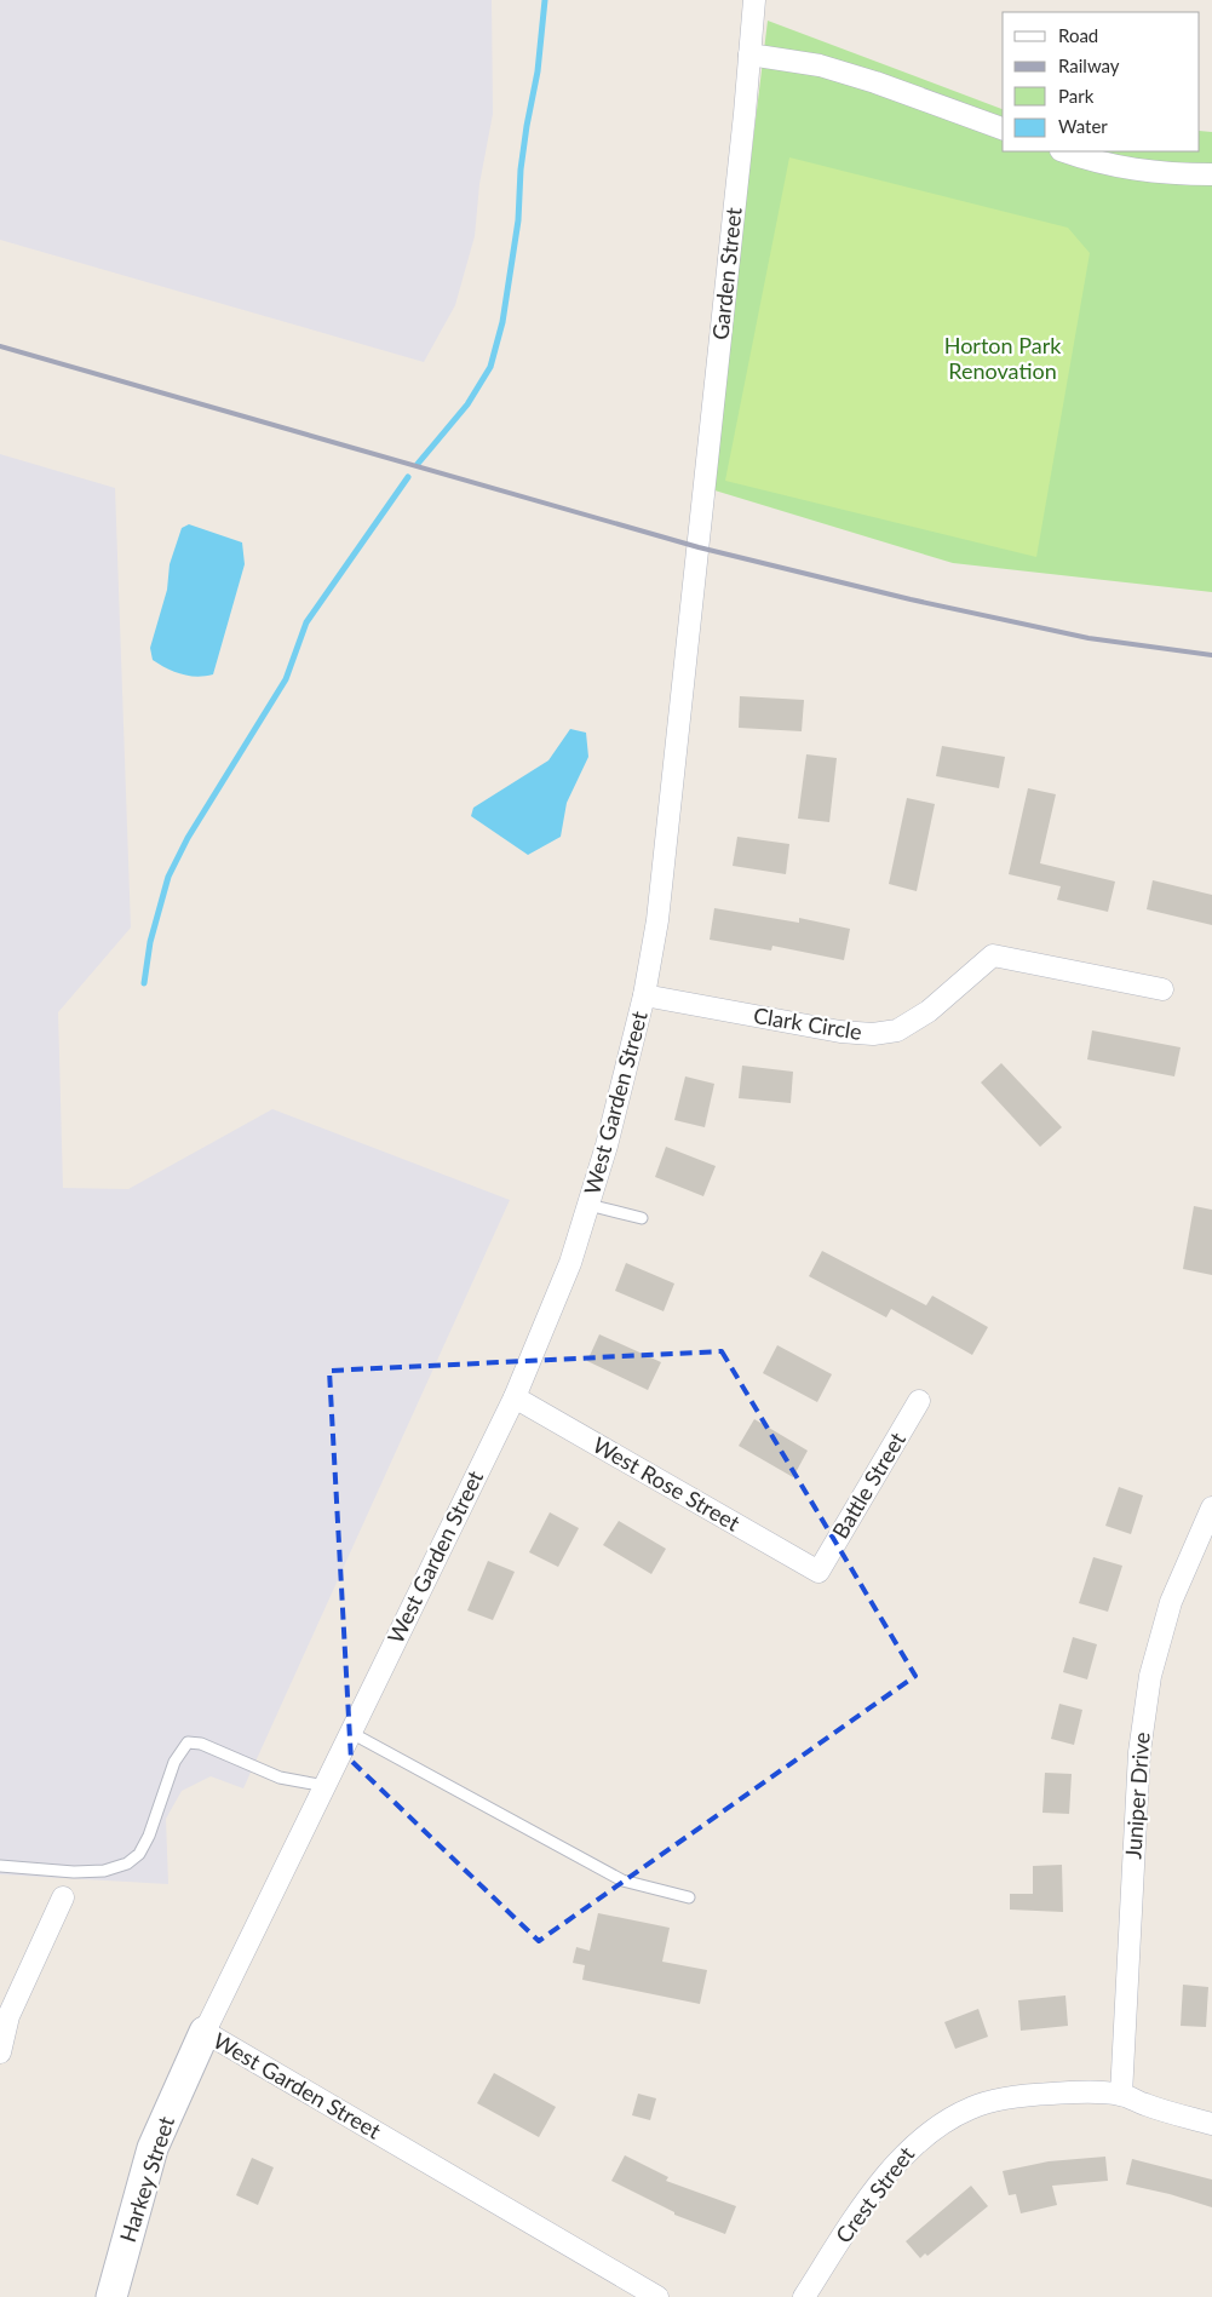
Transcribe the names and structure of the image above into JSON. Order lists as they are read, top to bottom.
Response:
{
  "streets": {
    "street": [
      "Garden Street",
      "Clark Circle",
      "West Garden Street",
      "West Rose Street",
      "Battle Street",
      "Juniper Drive",
      "Harkey Street",
      "Crest Street"
    ]
  },
  "crossings": [
    ["Garden Street", "West Garden Street"],
    ["Clark Circle", "West Garden Street"],
    ["West Garden Street", "West Rose Street"],
    ["West Garden Street", "Harkey Street"],
    ["West Rose Street", "Battle Street"],
    ["Juniper Drive", "Crest Street"]
  ],
  "parks": ["Horton Park Renovation"],
  "legend": [
    "Road",
    "Railway",
    "Park",
    "Water"
  ]
}
